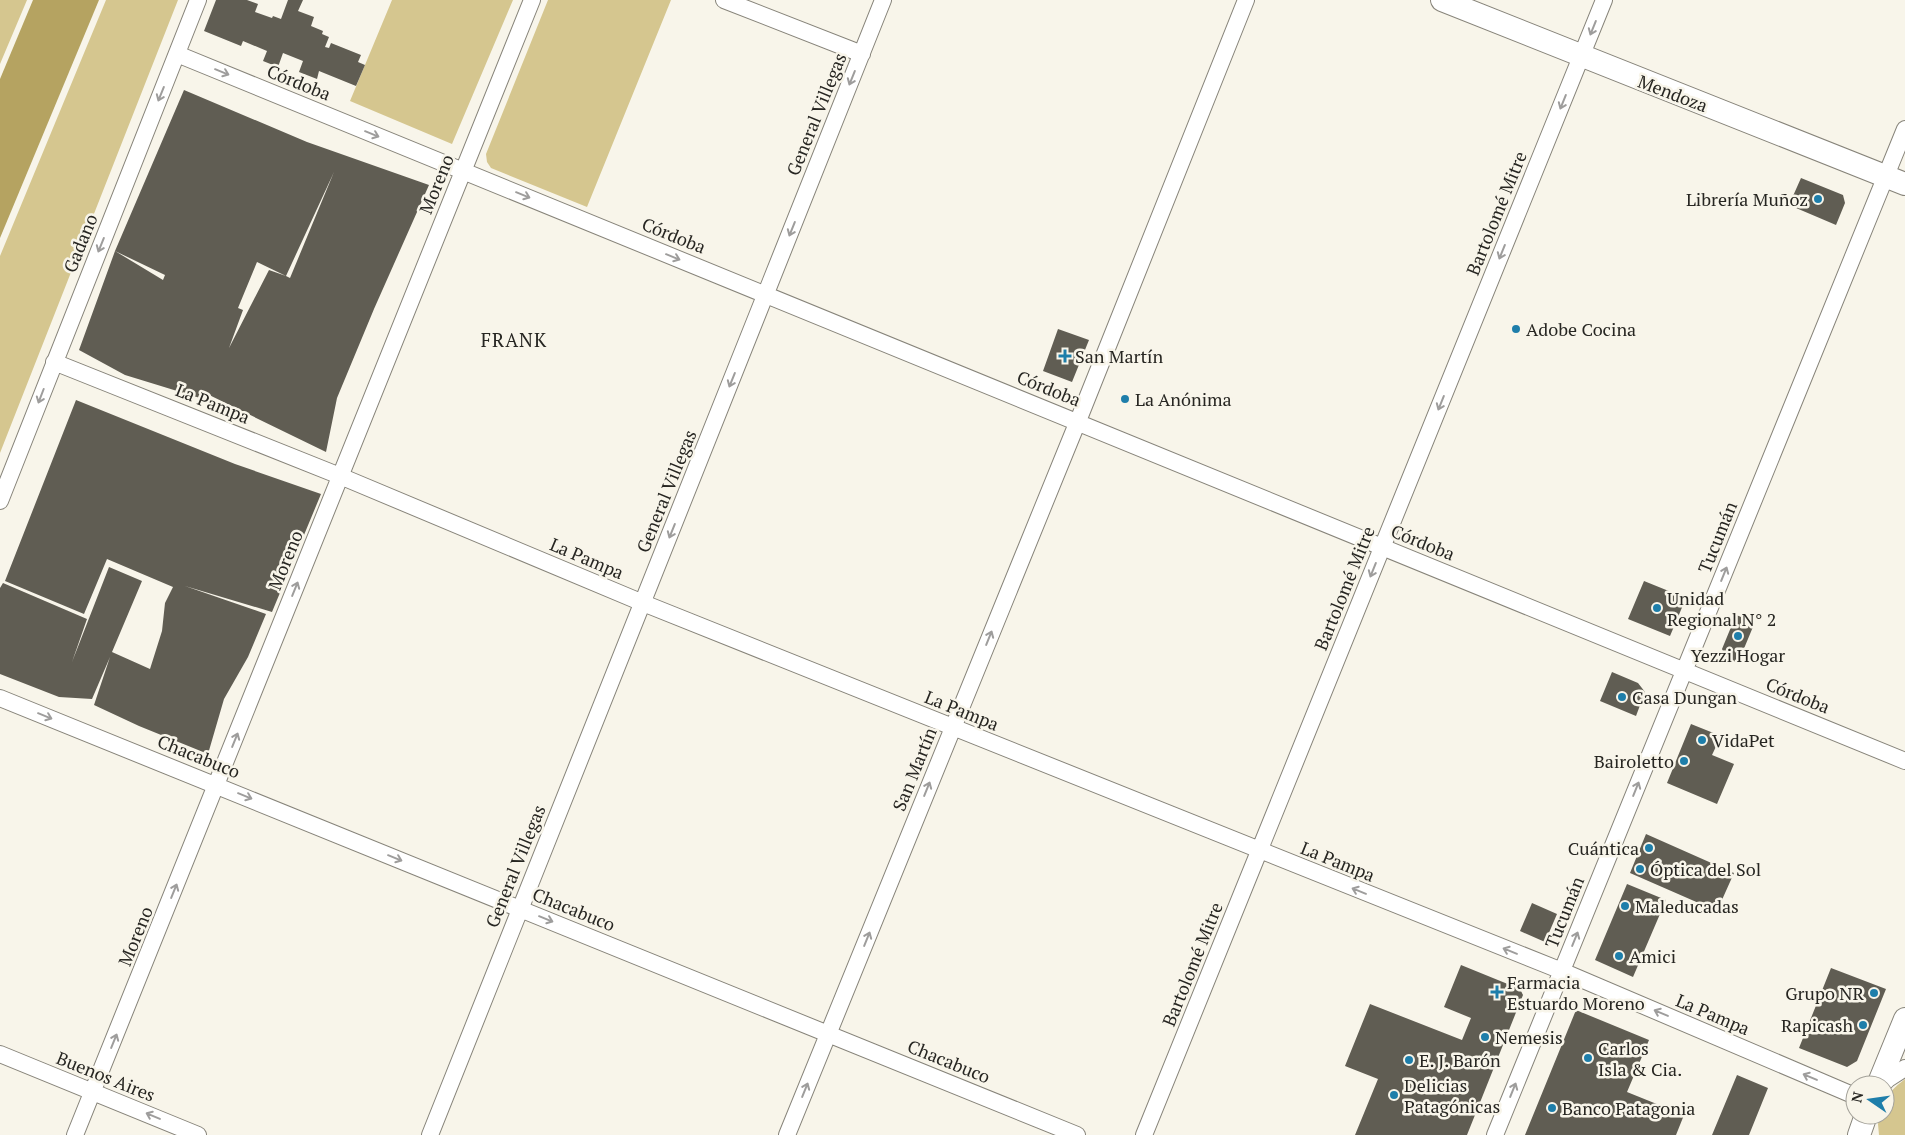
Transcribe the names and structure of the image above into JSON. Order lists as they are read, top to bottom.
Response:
{
  "streets": {
    "main road": ["Mendoza"],
    "street": [
      "Córdoba",
      "General Villegas",
      "Moreno",
      "Bartolomé Mitre",
      "Gadano",
      "La Pampa",
      "Tucumán",
      "Chacabuco",
      "San Martín",
      "Buenos Aires"
    ]
  },
  "crossings": [
    ["Córdoba", "General Villegas"],
    ["Córdoba", "Moreno"],
    ["Córdoba", "Bartolomé Mitre"],
    ["Córdoba", "Gadano"],
    ["Córdoba", "Tucumán"],
    ["Córdoba", "San Martín"],
    ["Mendoza", "Bartolomé Mitre"],
    ["Mendoza", "Tucumán"],
    ["General Villegas", "La Pampa"],
    ["General Villegas", "Chacabuco"],
    ["Moreno", "La Pampa"],
    ["Moreno", "Chacabuco"],
    ["Moreno", "Buenos Aires"],
    ["Bartolomé Mitre", "La Pampa"],
    ["Gadano", "La Pampa"],
    ["La Pampa", "Tucumán"],
    ["La Pampa", "San Martín"],
    ["Chacabuco", "San Martín"]
  ],
  "one_way": [
    "General Villegas",
    "Moreno",
    "Bartolomé Mitre",
    "Gadano",
    "Tucumán",
    "Chacabuco",
    "San Martín",
    "Buenos Aires"
  ],
  "districts": ["FRANK"],
  "places": {
    "other": [
      "Librería Muñoz",
      "Adobe Cocina",
      "La Anónima",
      "Unidad Regional N° 2",
      "Yezzi Hogar",
      "Casa Dungan",
      "VidaPet",
      "Bairoletto",
      "Cuántica",
      "Óptica del Sol",
      "Maleducadas",
      "Amici",
      "Grupo NR",
      "Rapicash",
      "Nemesis",
      "Carlos Isla & Cia.",
      "E. J. Barón",
      "Delicias Patagónicas",
      "Banco Patagonia"
    ],
    "health": ["San Martín", "Farmacia Estuardo Moreno"]
  },
  "north": "left"
}
